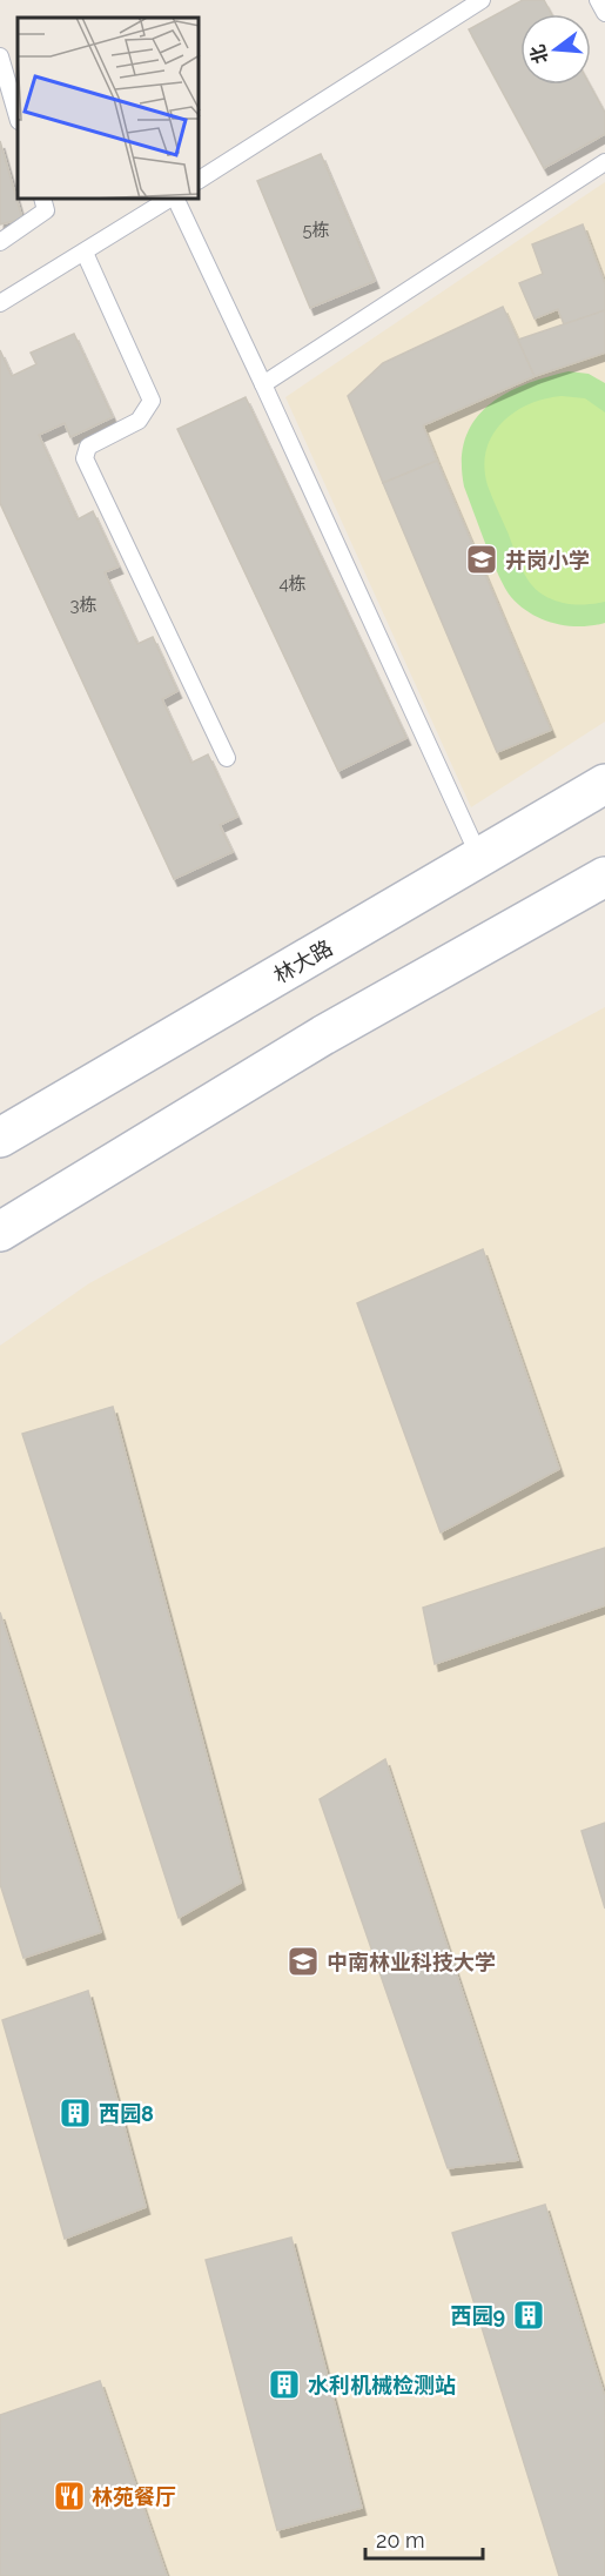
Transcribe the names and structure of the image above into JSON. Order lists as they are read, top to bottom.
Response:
{
  "streets": {
    "main road": ["林大路"]
  },
  "places": {
    "school or university": ["井岗小学", "中南林业科技大学"],
    "building": ["西园8", "西园9", "水利机械检测站"],
    "restaurant": ["林苑餐厅"]
  },
  "house_numbers": ["5栋", "4栋", "3栋"],
  "scale_bar": "20 m",
  "north": "left"
}
